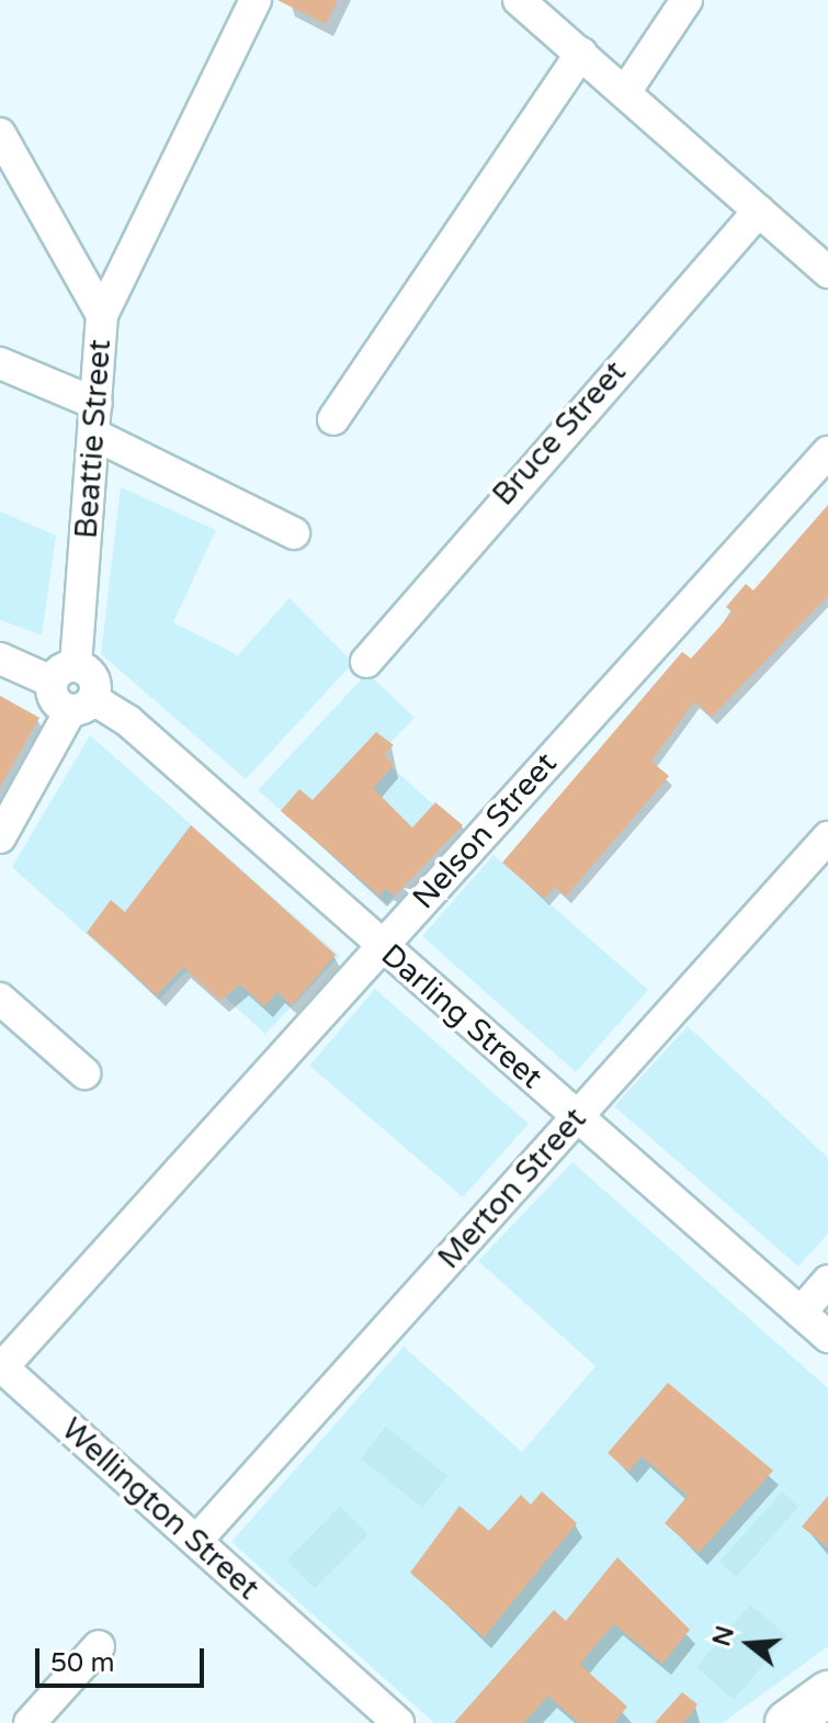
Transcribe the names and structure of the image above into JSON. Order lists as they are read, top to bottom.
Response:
{
  "streets": {
    "street": [
      "Bruce Street",
      "Beattie Street",
      "Nelson Street",
      "Darling Street",
      "Merton Street",
      "Wellington Street"
    ]
  },
  "crossings": [
    ["Nelson Street", "Darling Street"],
    ["Nelson Street", "Wellington Street"],
    ["Darling Street", "Merton Street"],
    ["Merton Street", "Wellington Street"]
  ],
  "scale_bar": "50 m",
  "north": "left"
}
